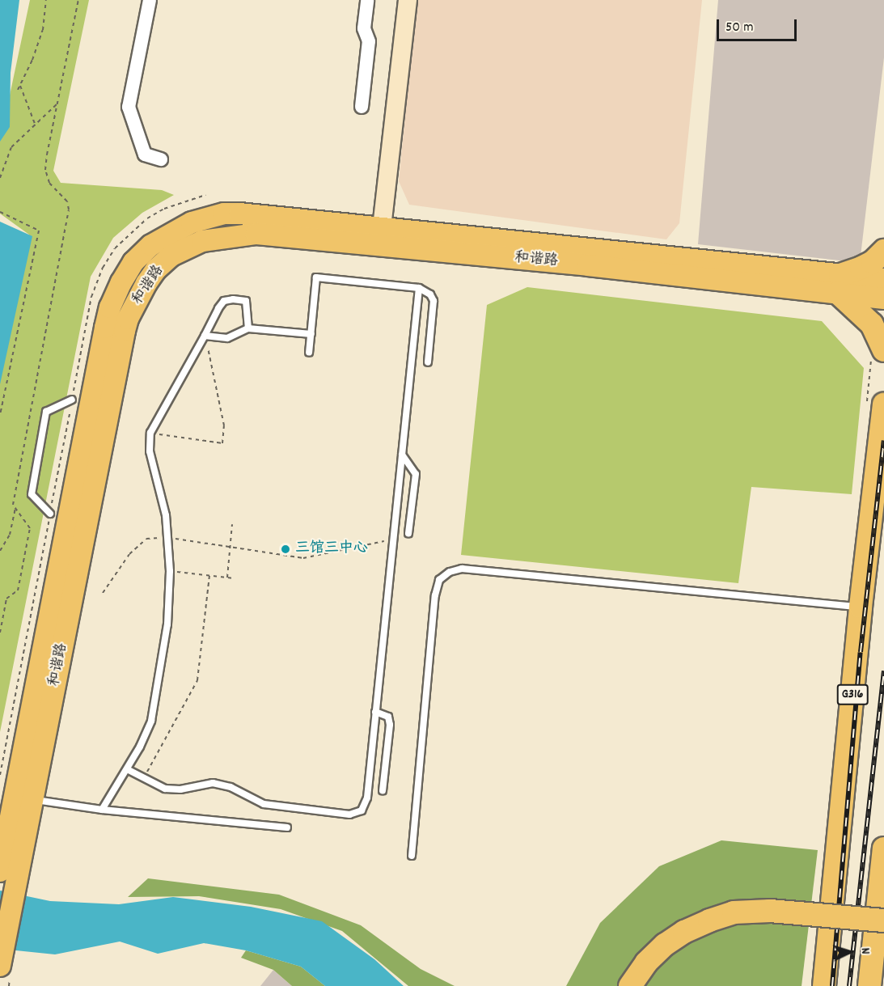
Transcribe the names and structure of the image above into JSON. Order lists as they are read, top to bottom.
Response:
{
  "streets": {
    "highway": ["G316"],
    "main road": ["和谐路"]
  },
  "places": ["三馆三中心"],
  "scale_bar": "50 m",
  "north": "right"
}
